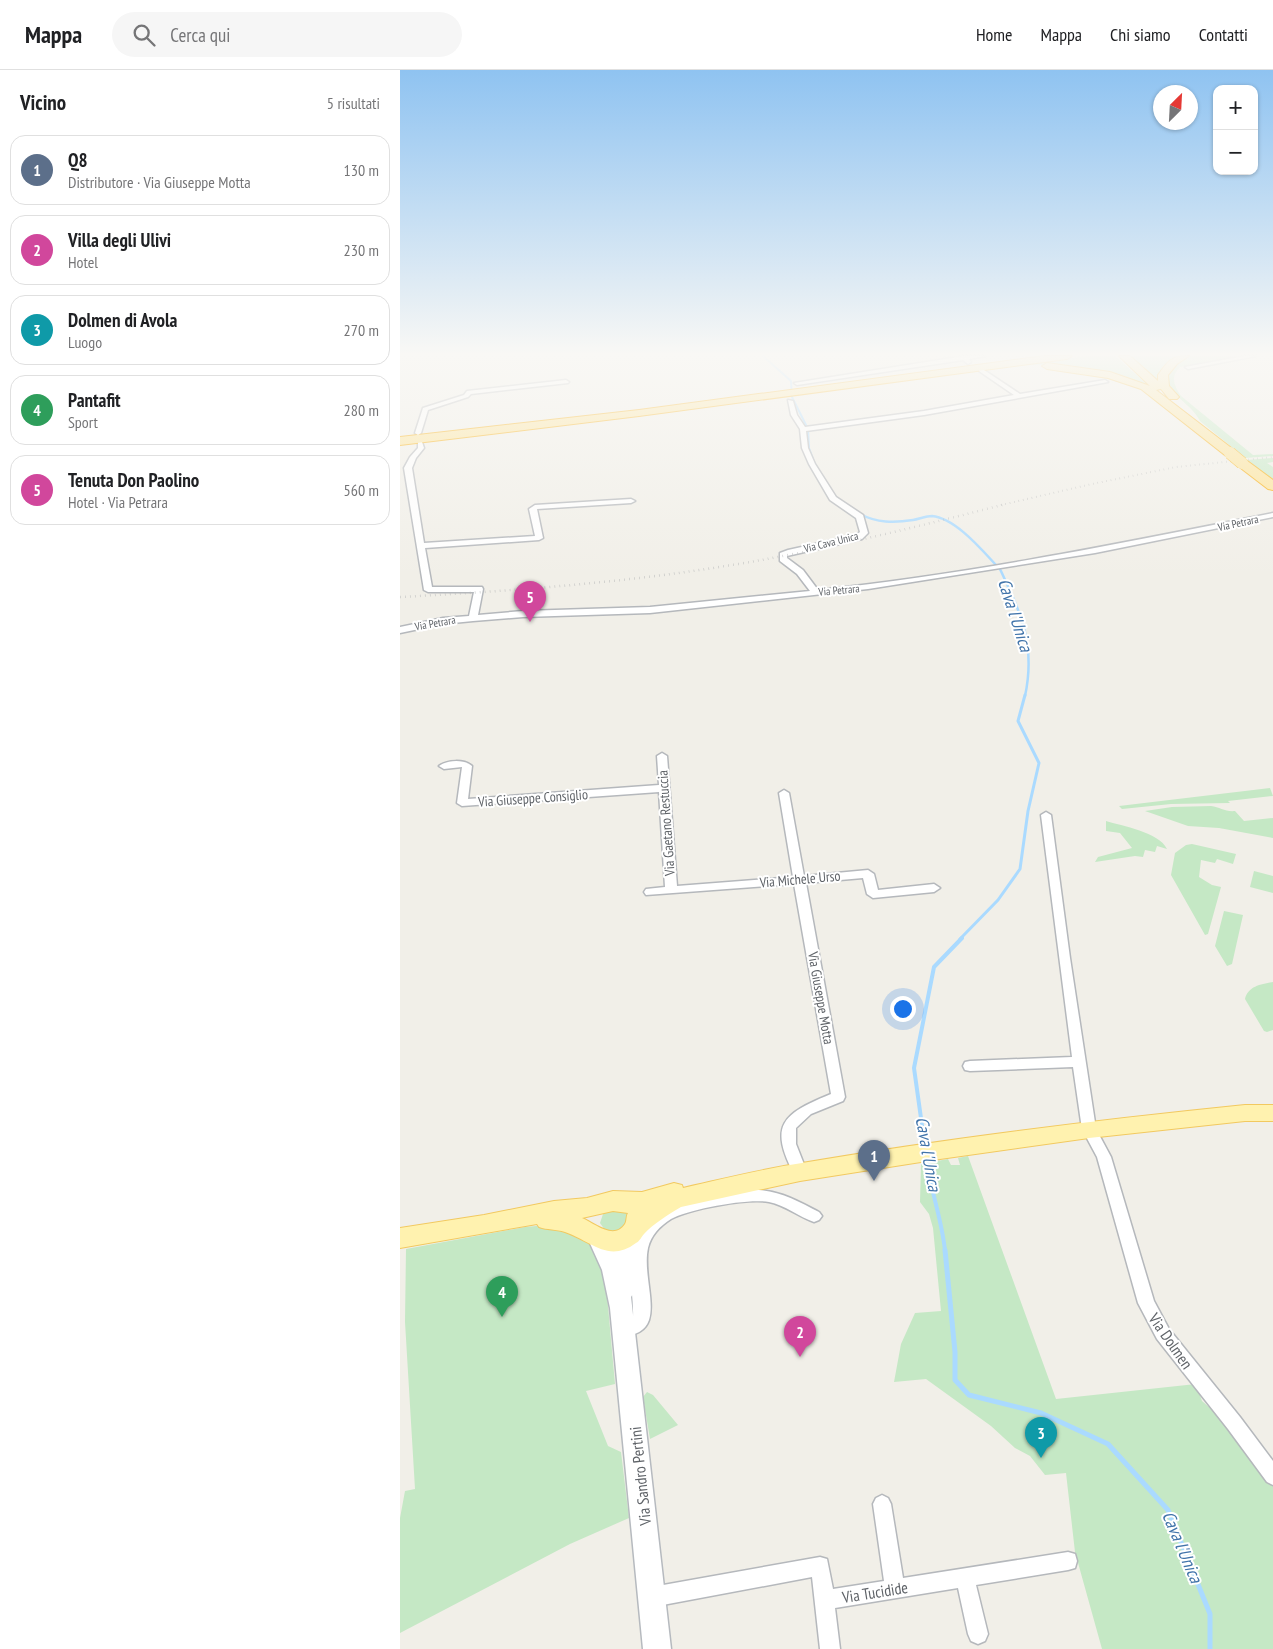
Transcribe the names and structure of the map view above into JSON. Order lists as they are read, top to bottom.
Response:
{
  "streets": {
    "street": [
      "Via Petrara",
      "Via Cava Unica",
      "Via Giuseppe Consiglio",
      "Via Gaetano Restuccia",
      "Via Michele Urso",
      "Via Giuseppe Motta",
      "Via Dolmen",
      "Via Sandro Pertini",
      "Via Tucidide"
    ]
  },
  "crossings": [
    ["Via Petrara", "Via Cava Unica"],
    ["Via Giuseppe Consiglio", "Via Gaetano Restuccia"],
    ["Via Gaetano Restuccia", "Via Michele Urso"],
    ["Via Michele Urso", "Via Giuseppe Motta"],
    ["Via Sandro Pertini", "Via Tucidide"]
  ],
  "water": ["Cava l'Unica"],
  "north": "top right",
  "page": {
    "header": "Mappa",
    "search": "Cerca qui",
    "nav": [
      "Home",
      "Mappa",
      "Chi siamo",
      "Contatti"
    ],
    "heading": ["Vicino", "5 risultati"],
    "map_buttons": ["+", "−"],
    "list": [
      {
        "mark": "1",
        "name": "Q8",
        "note": "Distributore · Via Giuseppe Motta",
        "value": "130 m"
      },
      {
        "mark": "2",
        "name": "Villa degli Ulivi",
        "note": "Hotel",
        "value": "230 m"
      },
      {
        "mark": "3",
        "name": "Dolmen di Avola",
        "note": "Luogo",
        "value": "270 m"
      },
      {
        "mark": "4",
        "name": "Pantafit",
        "note": "Sport",
        "value": "280 m"
      },
      {
        "mark": "5",
        "name": "Tenuta Don Paolino",
        "note": "Hotel · Via Petrara",
        "value": "560 m"
      }
    ],
    "pins": [
      "5",
      "1",
      "4",
      "2",
      "3"
    ]
  }
}
